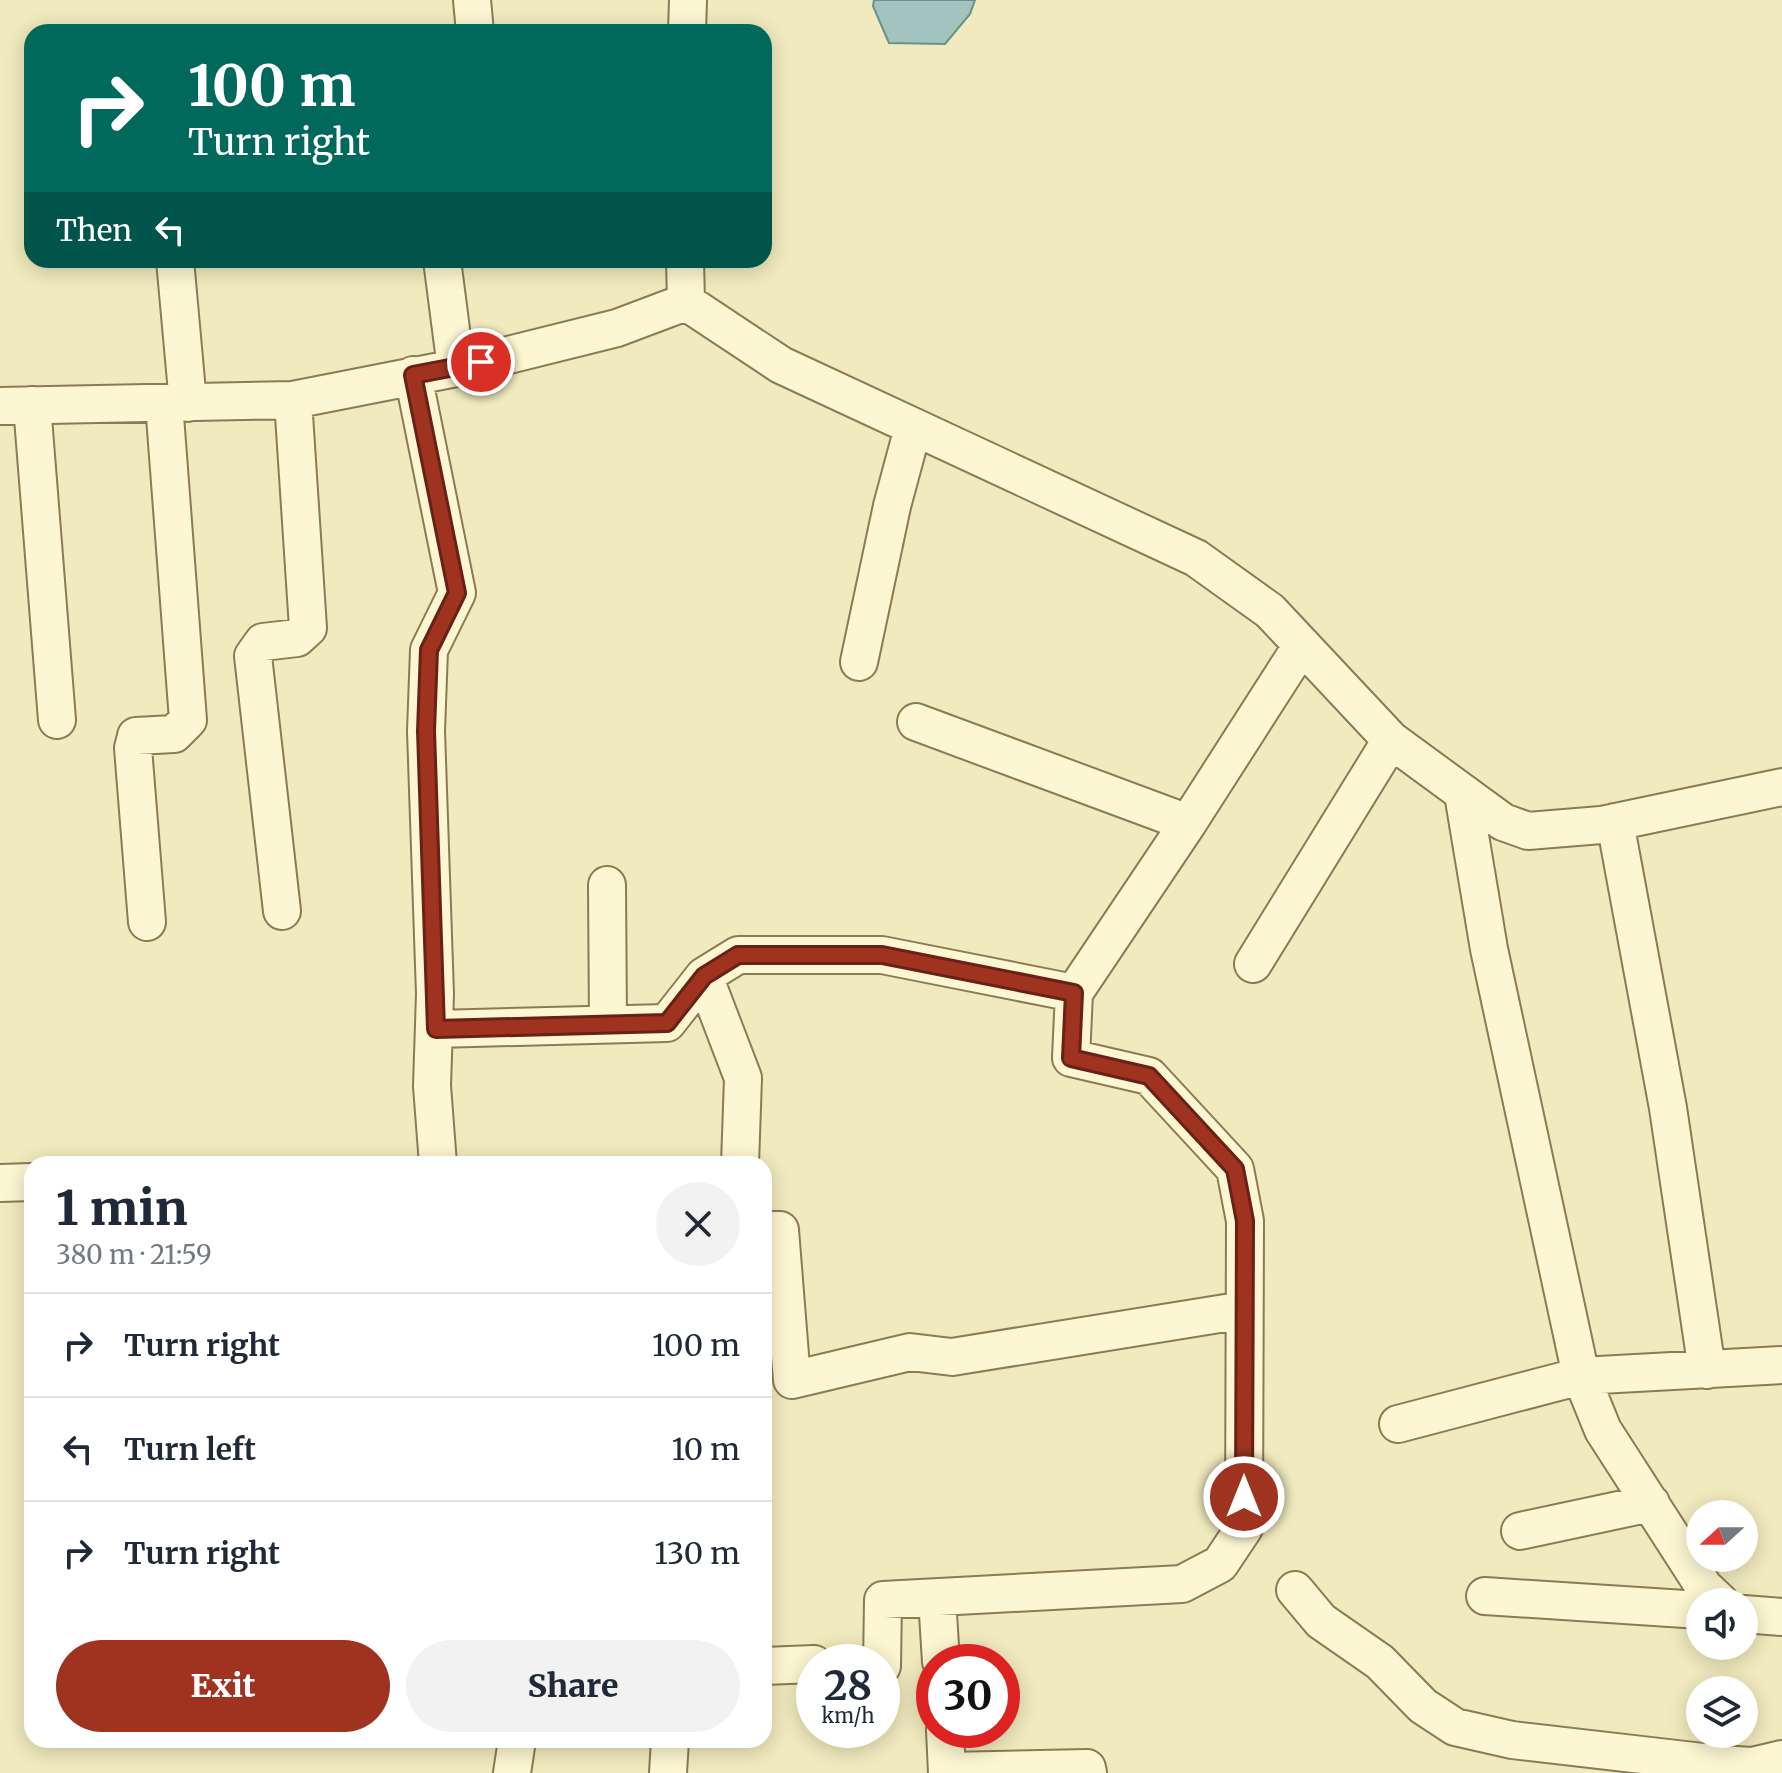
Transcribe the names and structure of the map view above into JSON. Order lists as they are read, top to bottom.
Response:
{
  "north": "left",
  "page": {
    "turn": ["100 m", "Turn right"],
    "then": "Then",
    "heading": ["1 min", "380 m · 21:59"],
    "list": [
      {
        "name": "Turn right",
        "value": "100 m"
      },
      {
        "name": "Turn left",
        "value": "10 m"
      },
      {
        "name": "Turn right",
        "value": "130 m"
      }
    ],
    "buttons": ["Exit", "Share"],
    "speed": "28 km/h",
    "limit": "30"
  }
}
